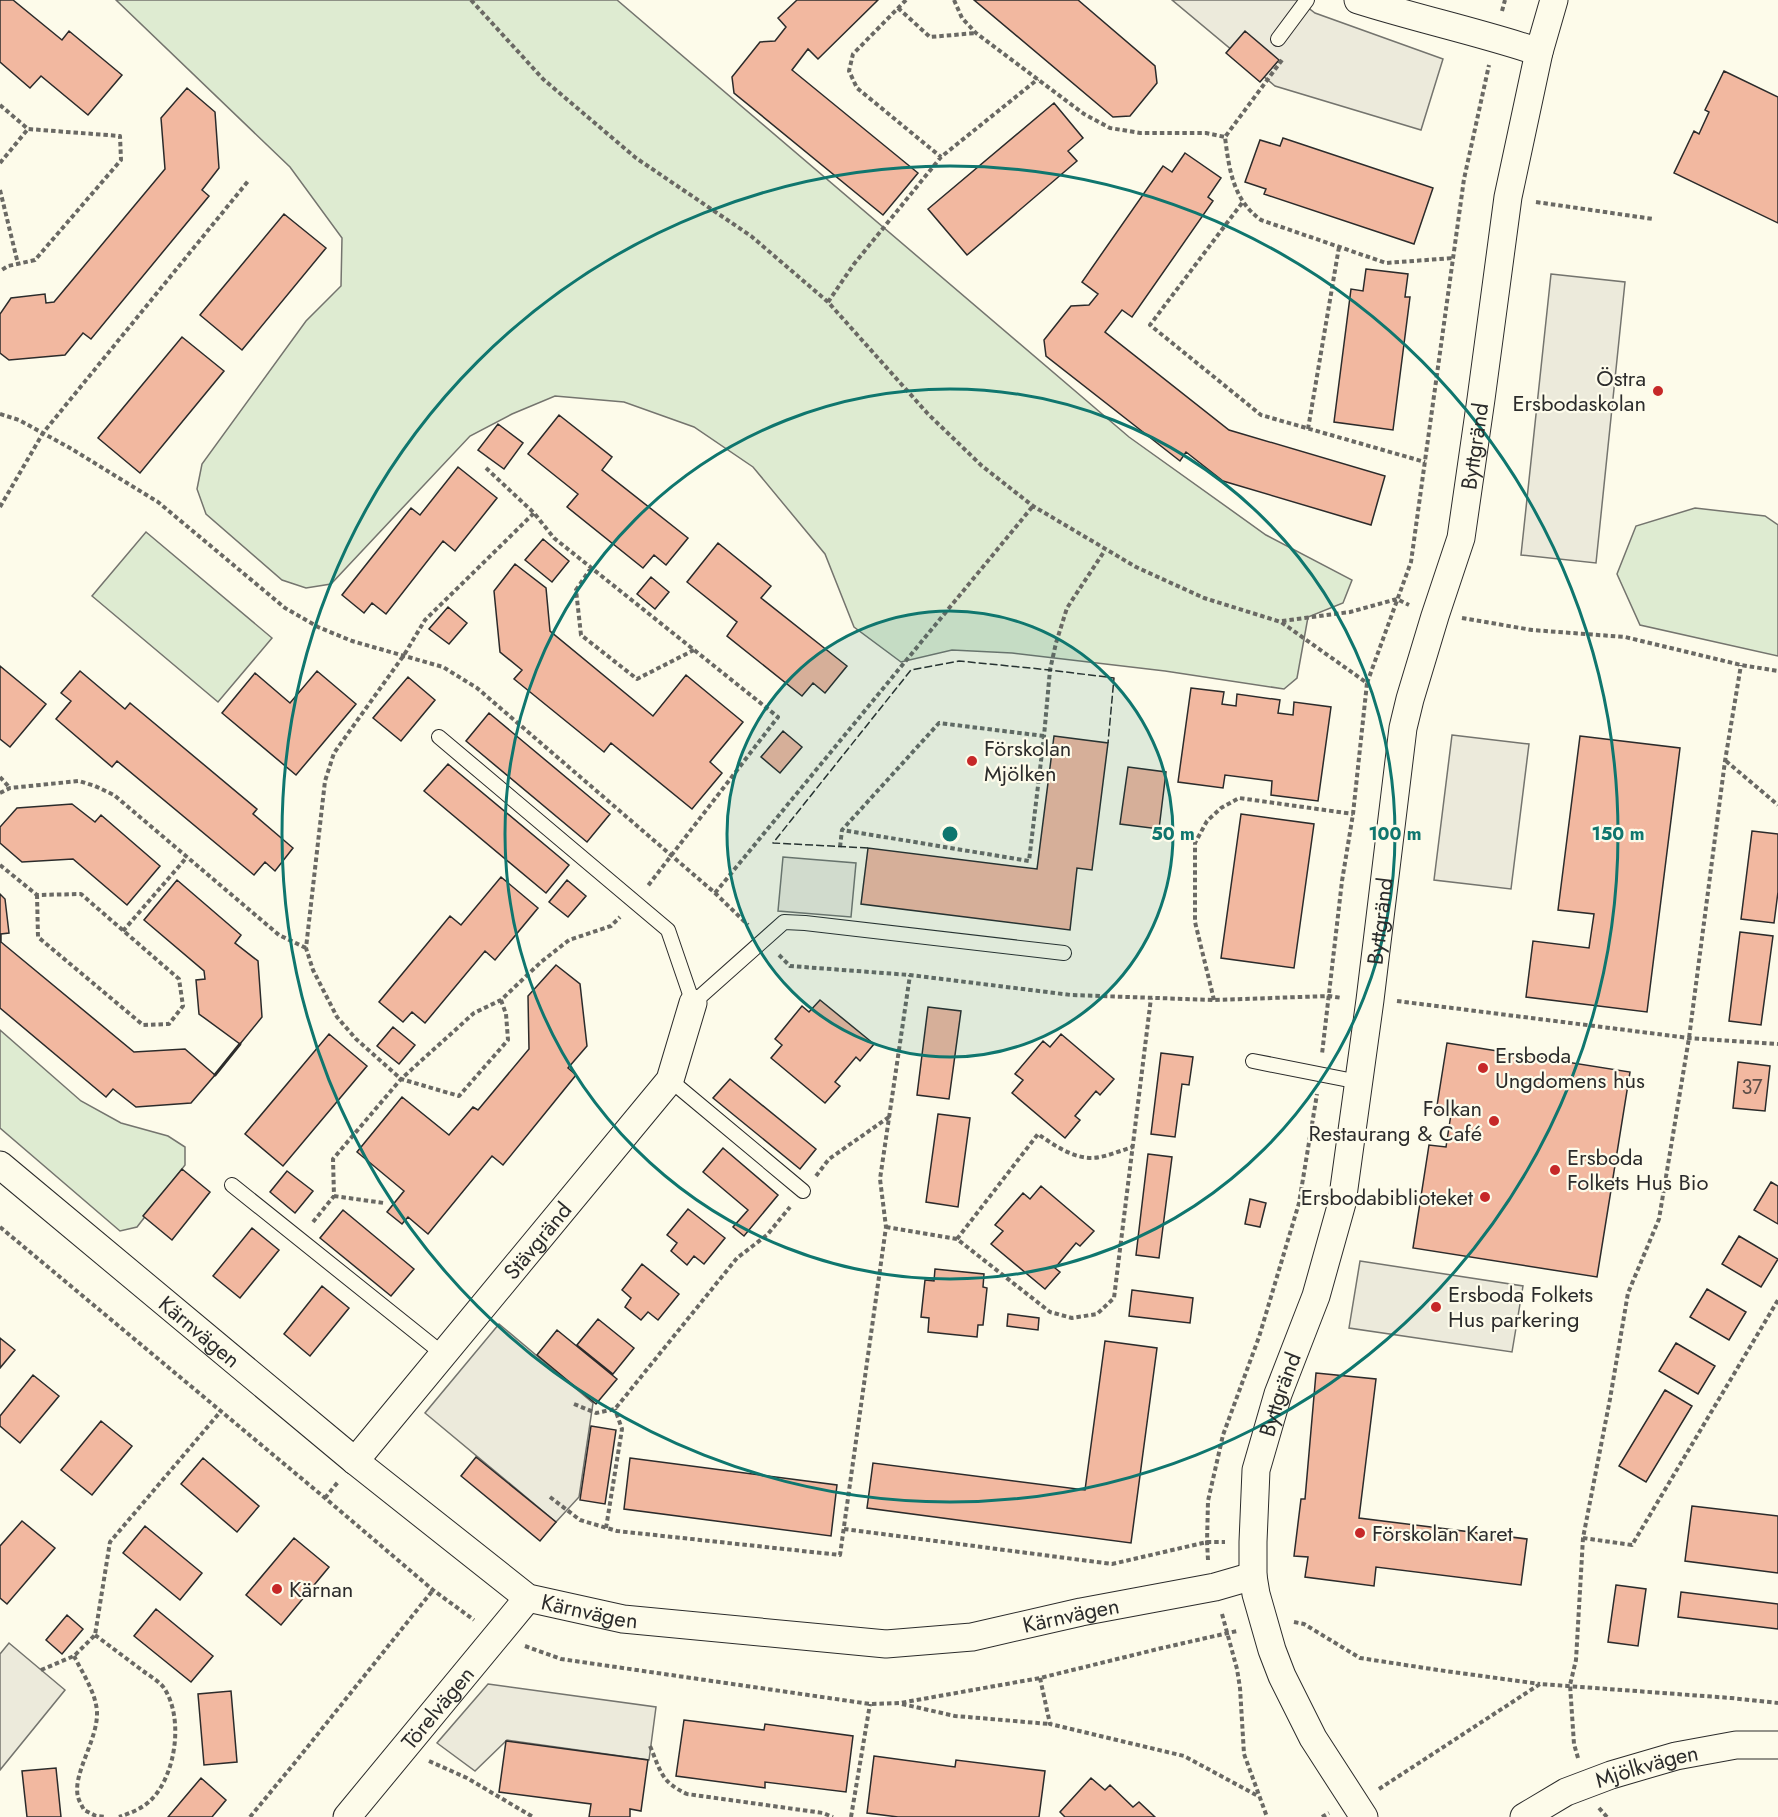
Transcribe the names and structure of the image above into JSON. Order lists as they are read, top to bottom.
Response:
{
  "streets": {
    "street": [
      "Byttgränd",
      "Stävgränd",
      "Kärnvägen",
      "Törelvägen",
      "Mjölkvägen"
    ]
  },
  "crossings": [
    ["Byttgränd", "Kärnvägen"],
    ["Stävgränd", "Kärnvägen"],
    ["Kärnvägen", "Törelvägen"]
  ],
  "places": [
    "Östra Ersbodaskolan",
    "Förskolan Mjölken",
    "Ersboda Ungdomens hus",
    "Folkan Restaurang & Café",
    "Ersboda Folkets Hus Bio",
    "Ersbodabiblioteket",
    "Ersboda Folkets Hus parkering",
    "Förskolan Karet",
    "Kärnan"
  ],
  "house_numbers": ["37"],
  "rings": ["50 m", "100 m", "150 m"]
}
